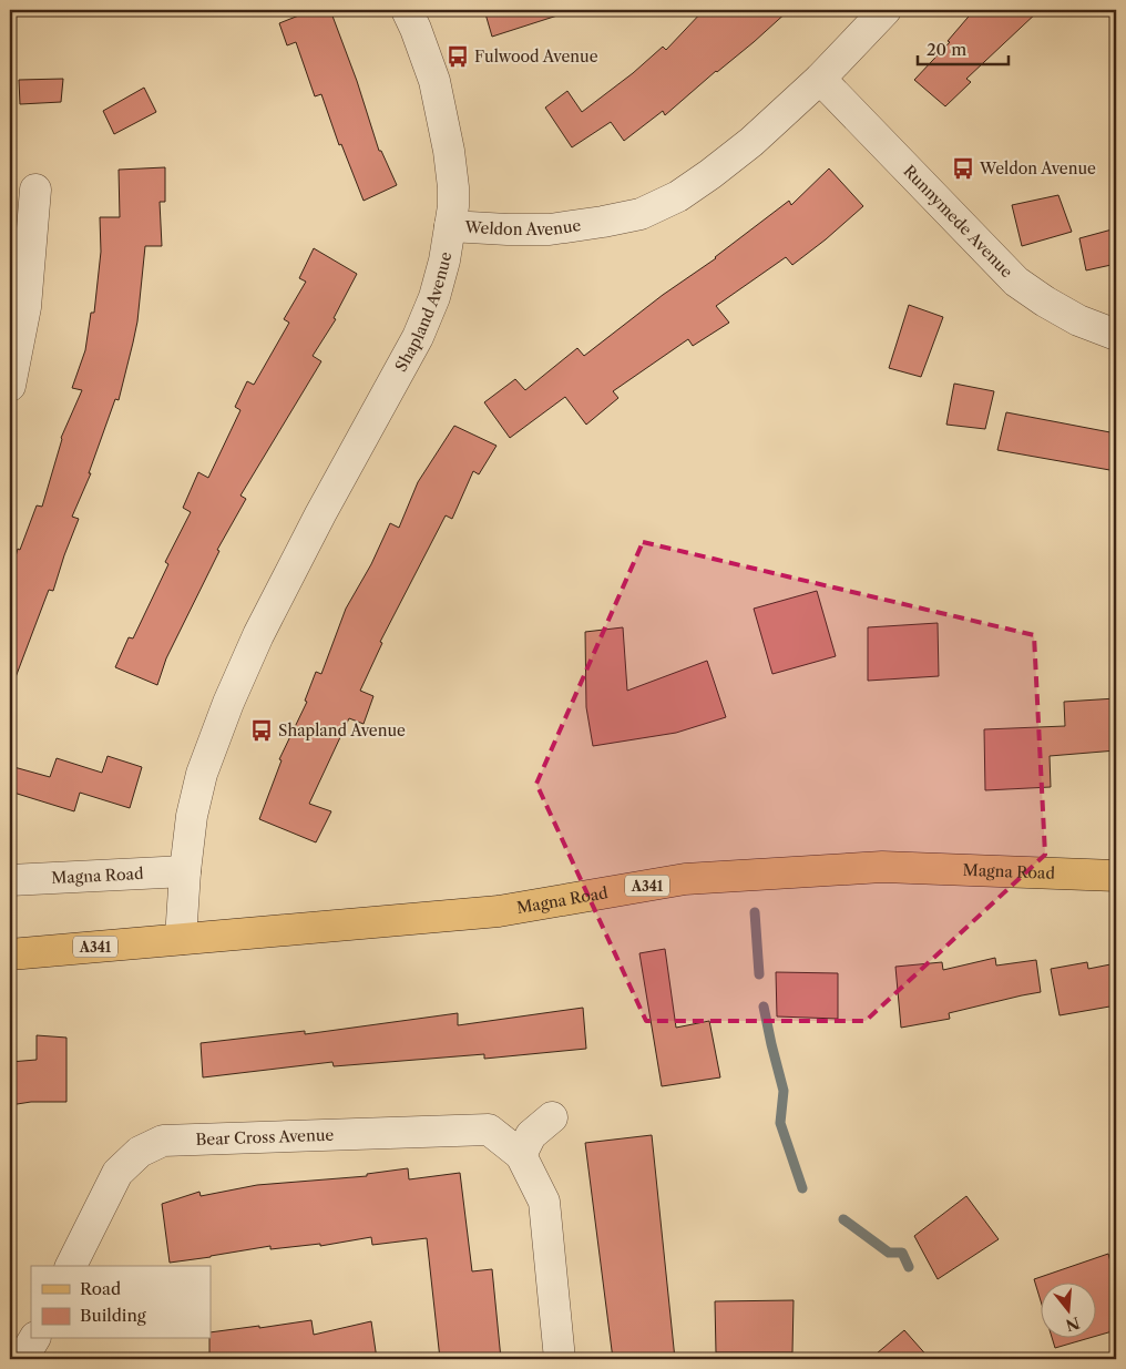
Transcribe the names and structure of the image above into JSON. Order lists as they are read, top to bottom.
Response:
{
  "streets": {
    "main road": ["Magna Road", "A341"],
    "street": [
      "Runnymede Avenue",
      "Weldon Avenue",
      "Shapland Avenue",
      "Bear Cross Avenue"
    ]
  },
  "crossings": [
    ["Runnymede Avenue", "Weldon Avenue"],
    ["Weldon Avenue", "Shapland Avenue"],
    ["Shapland Avenue", "Magna Road"]
  ],
  "places": {
    "bus stop": ["Fulwood Avenue", "Weldon Avenue", "Shapland Avenue"]
  },
  "legend": ["Road", "Building"],
  "scale_bar": "20 m",
  "north": "bottom"
}
